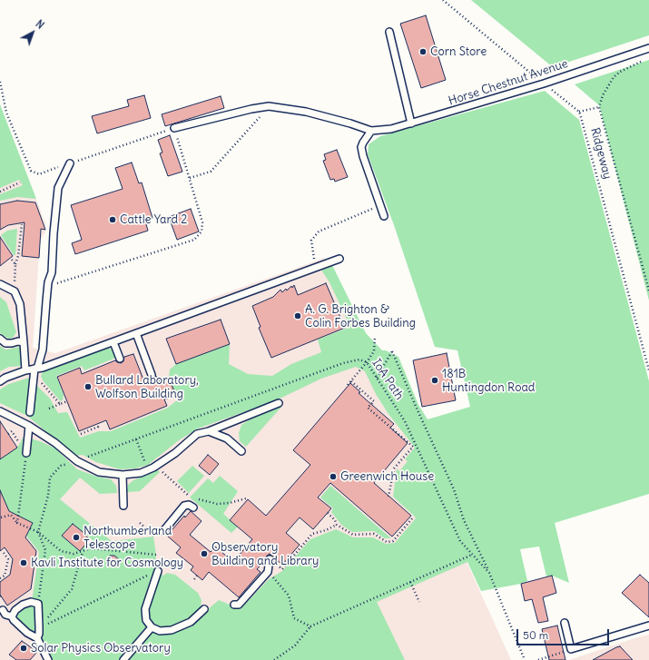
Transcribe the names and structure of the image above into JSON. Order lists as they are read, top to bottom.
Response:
{
  "streets": {
    "lane": ["Horse Chestnut Avenue"],
    "path": ["Ridgeway", "IoA Path"]
  },
  "places": [
    "Corn Store",
    "Cattle Yard 2",
    "A. G. Brighton & Colin Forbes Building",
    "181B Huntingdon Road",
    "Bullard Laboratory, Wolfson Building",
    "Greenwich House",
    "Northumberland Telescope",
    "Observatory Building and Library",
    "Kavli Institute for Cosmology",
    "Solar Physics Observatory"
  ],
  "scale_bar": "50 m",
  "north": "top right"
}
